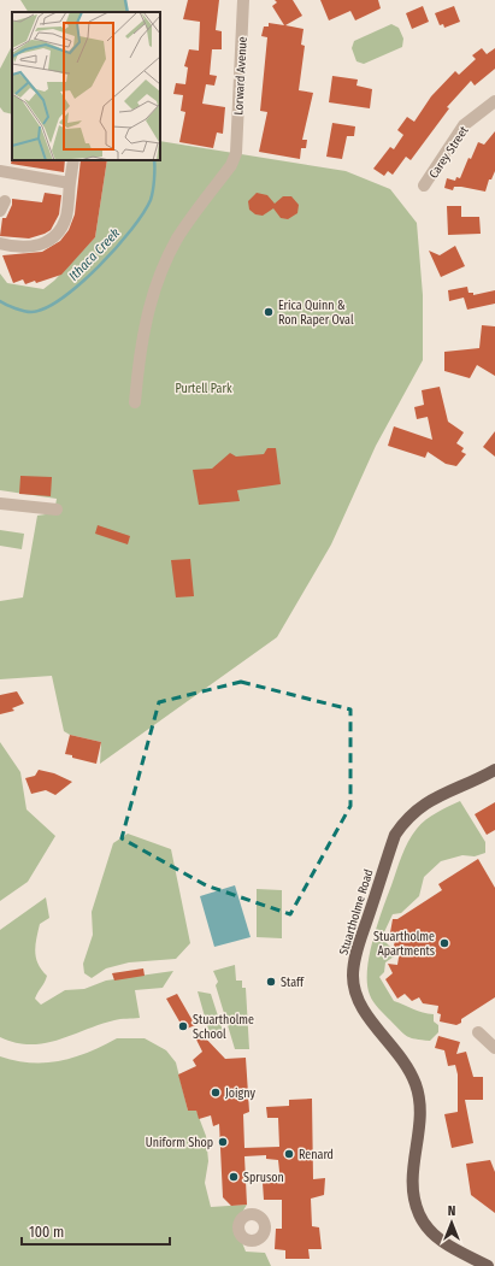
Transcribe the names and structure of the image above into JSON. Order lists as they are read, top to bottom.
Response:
{
  "streets": {
    "main road": ["Stuartholme Road"],
    "street": ["Lorward Avenue", "Carey Street"]
  },
  "water": ["Ithaca Creek"],
  "parks": ["Purtell Park"],
  "places": [
    "Erica Quinn & Ron Raper Oval",
    "Stuartholme Apartments",
    "Staff",
    "Stuartholme School",
    "Joigny",
    "Uniform Shop",
    "Renard",
    "Spruson"
  ],
  "scale_bar": "100 m",
  "north": "top"
}
